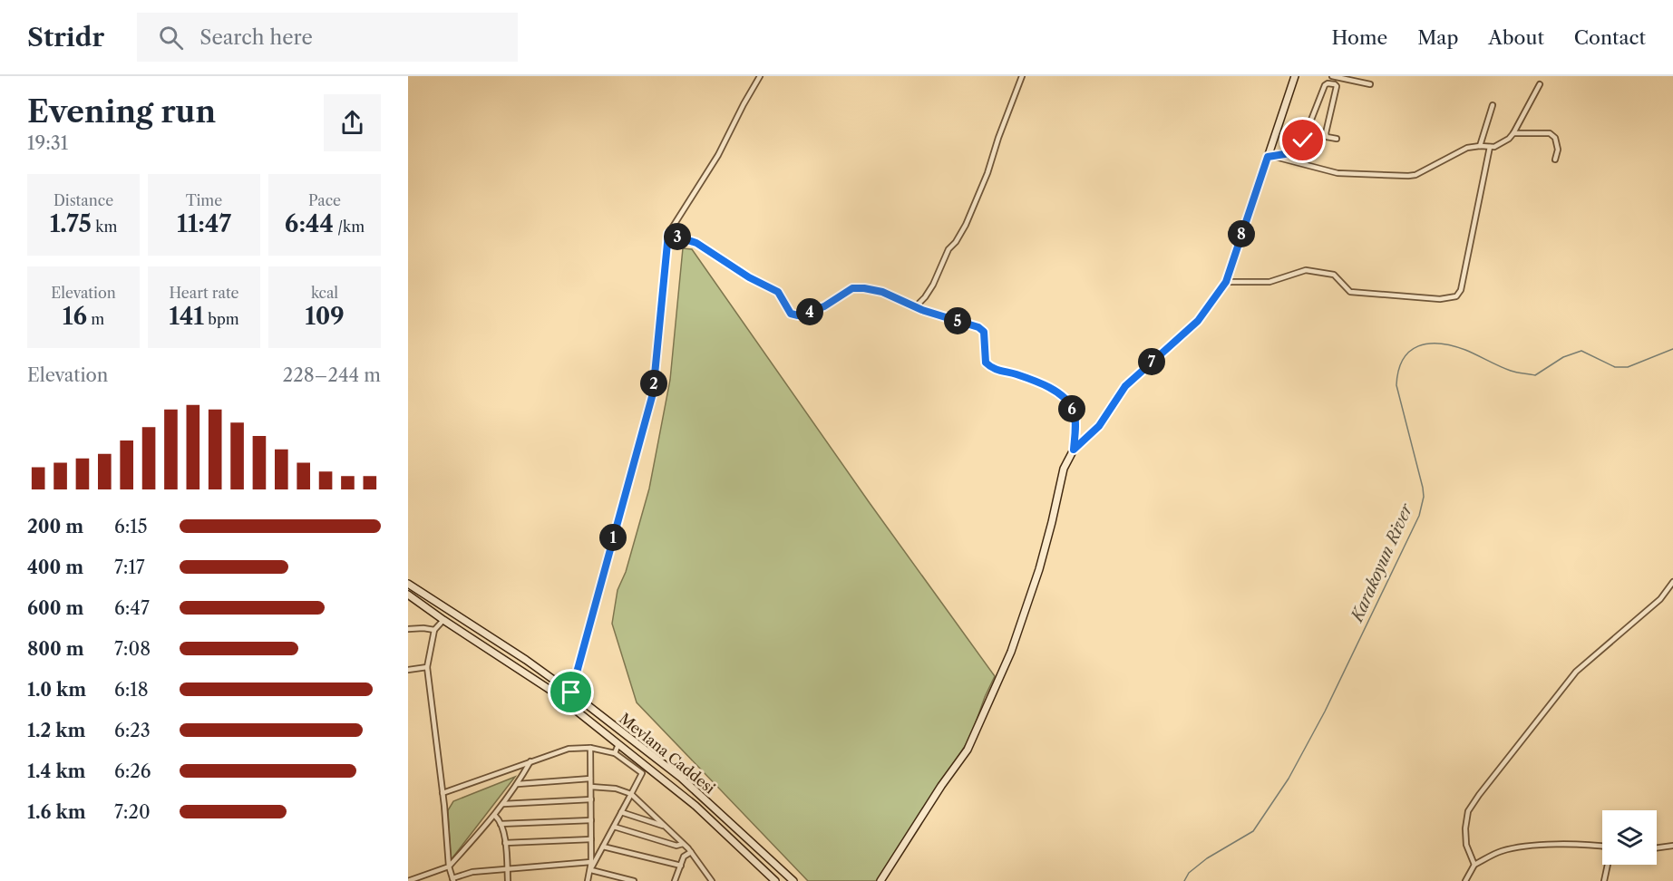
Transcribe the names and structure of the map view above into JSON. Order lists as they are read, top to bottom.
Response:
{
  "streets": {
    "main road": ["Mevlana Caddesi"]
  },
  "water": ["Karakoyun River"],
  "page": {
    "header": "Stridr",
    "search": "Search here",
    "nav": [
      "Home",
      "Map",
      "About",
      "Contact"
    ],
    "heading": ["Evening run", "19:31"],
    "stats": [
      ["Distance", "1.75 km"],
      ["Time", "11:47"],
      ["Pace", "6:44 /km"],
      ["Elevation", "16 m"],
      ["Heart rate", "141 bpm"],
      ["kcal", "109"]
    ],
    "pins": [
      "8",
      "3",
      "4",
      "5",
      "7",
      "2",
      "6",
      "1"
    ],
    "chart": ["Elevation", "228–244 m"],
    "list": [
      {
        "name": "200 m",
        "note": "6:15"
      },
      {
        "name": "400 m",
        "note": "7:17"
      },
      {
        "name": "600 m",
        "note": "6:47"
      },
      {
        "name": "800 m",
        "note": "7:08"
      },
      {
        "name": "1.0 km",
        "note": "6:18"
      },
      {
        "name": "1.2 km",
        "note": "6:23"
      },
      {
        "name": "1.4 km",
        "note": "6:26"
      },
      {
        "name": "1.6 km",
        "note": "7:20"
      }
    ]
  }
}
